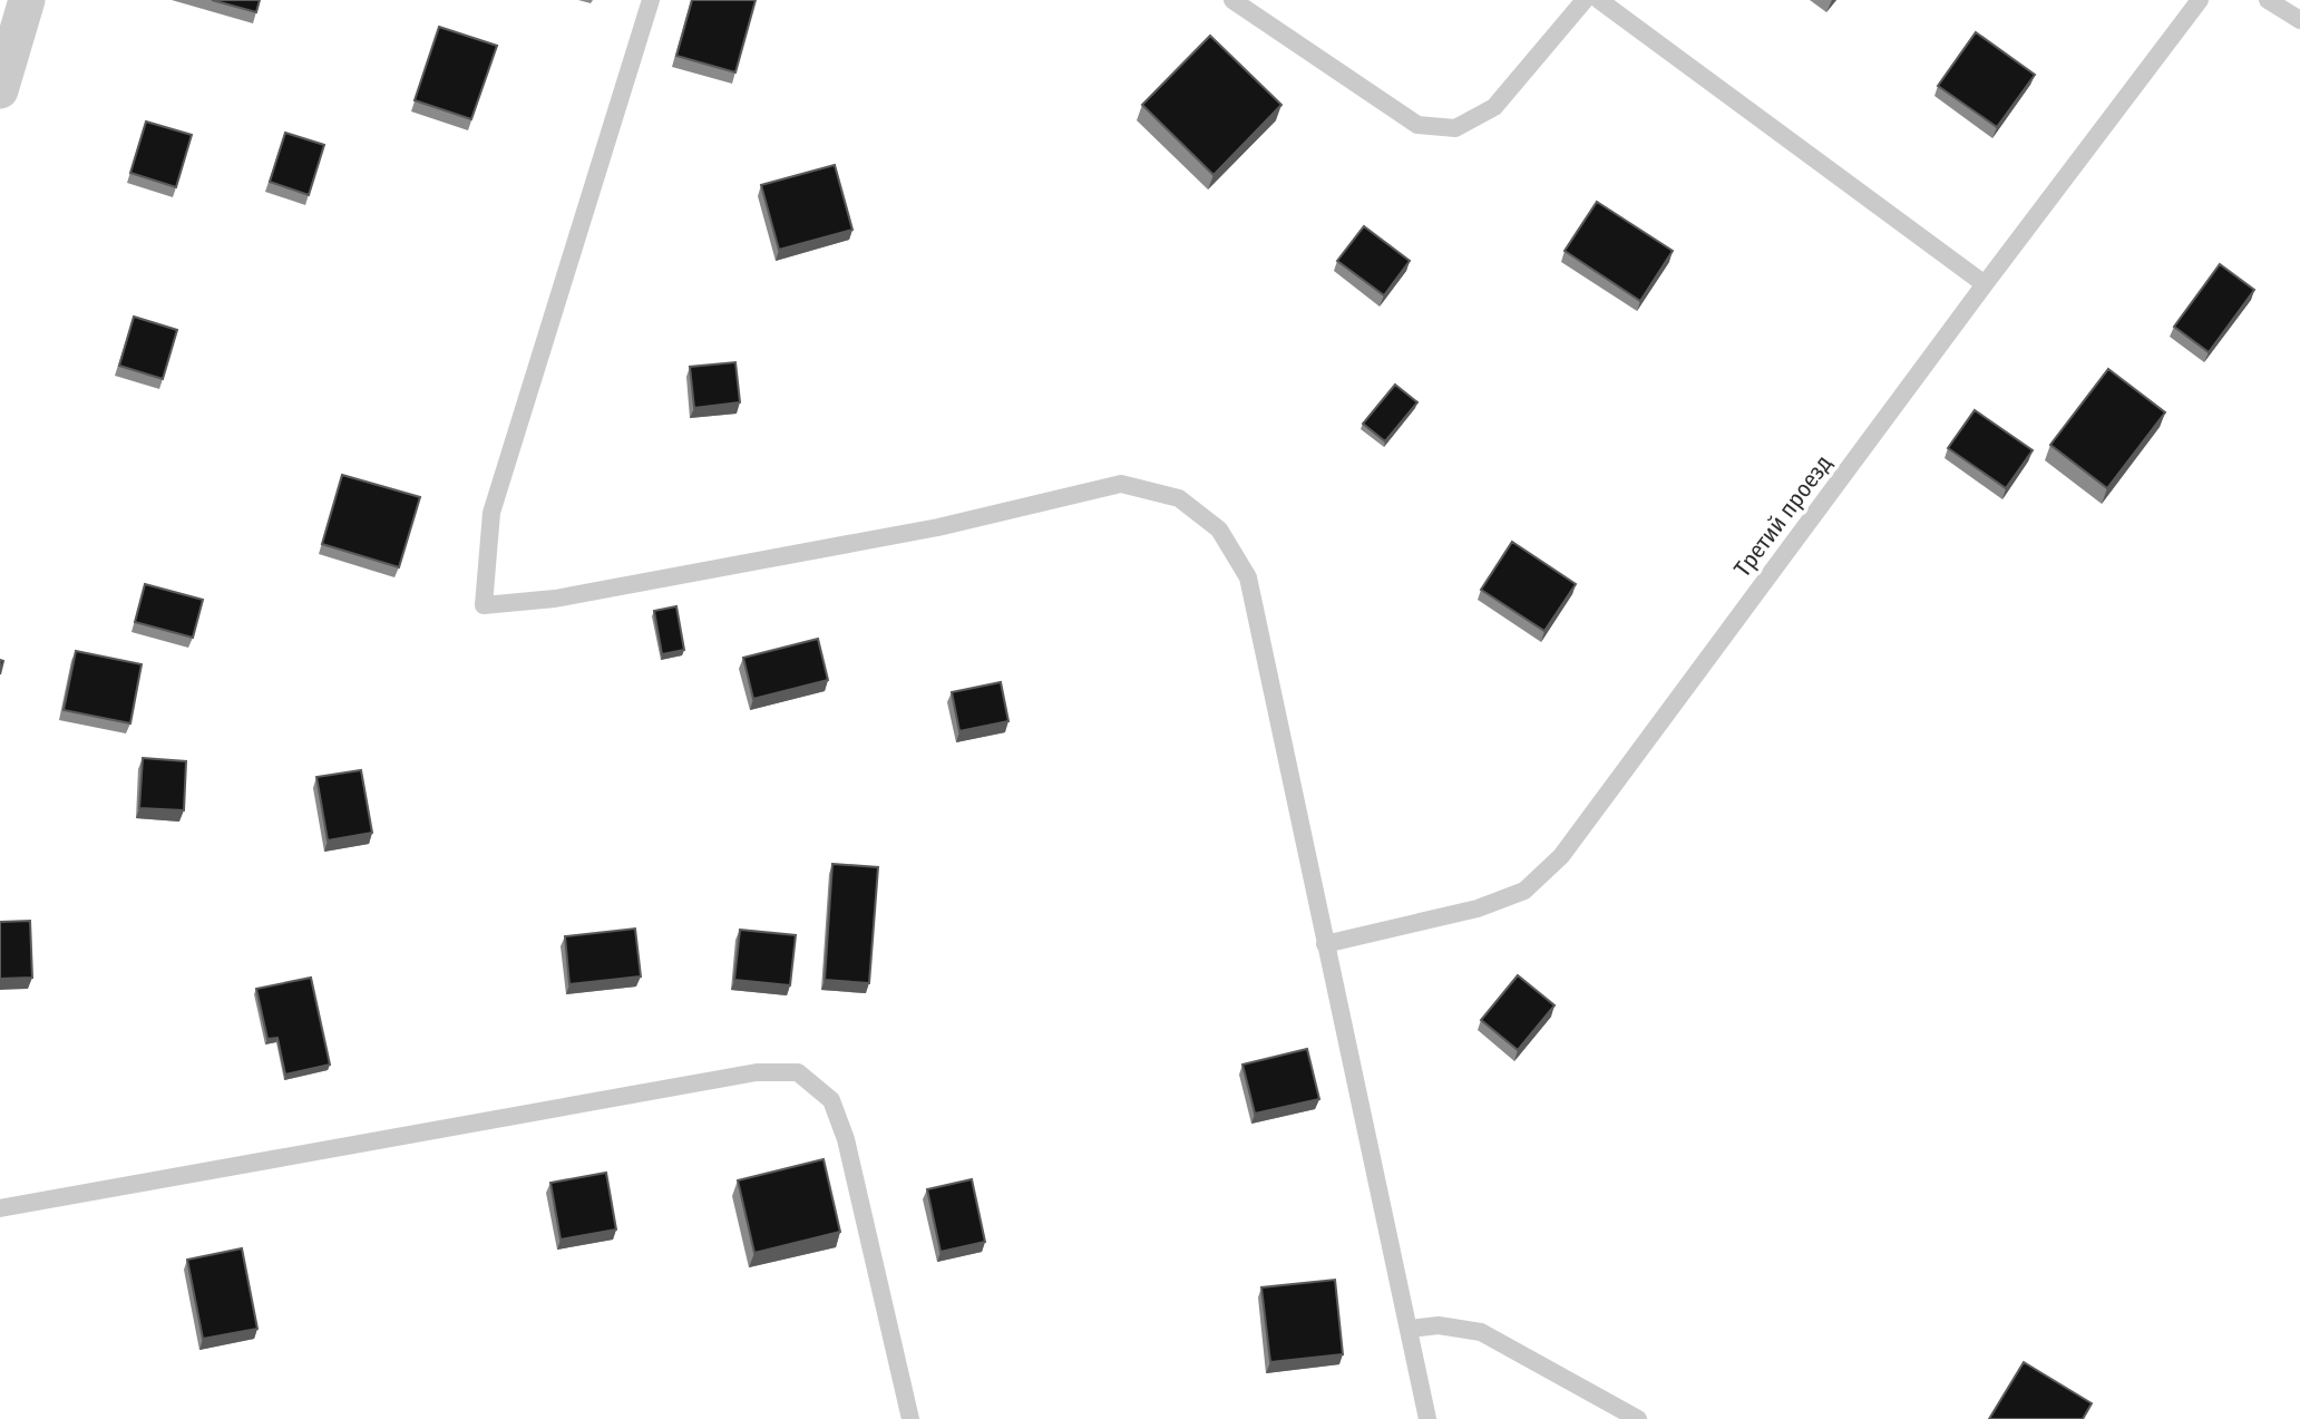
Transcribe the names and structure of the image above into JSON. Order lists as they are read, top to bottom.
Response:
{
  "streets": {
    "lane": ["Третий проезд"]
  }
}
